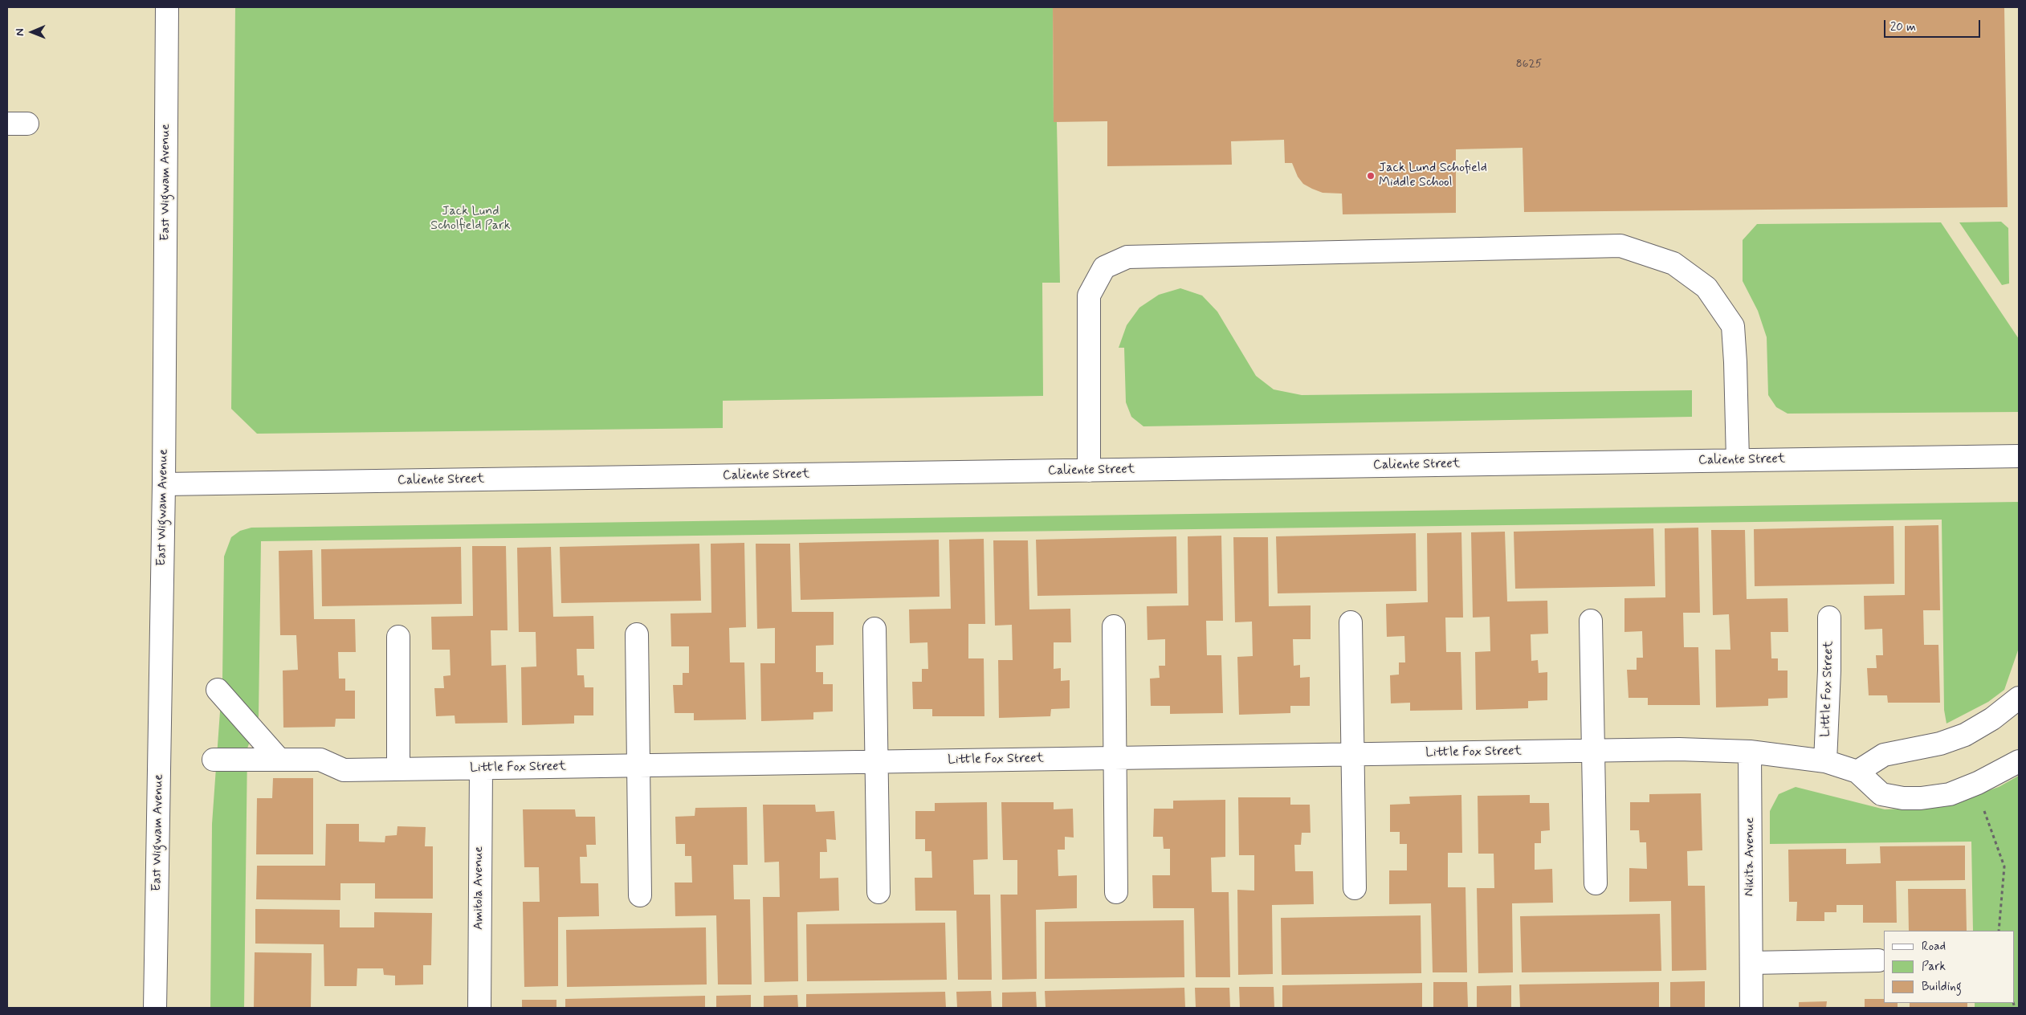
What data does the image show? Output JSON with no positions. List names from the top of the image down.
{
  "streets": {
    "street": [
      "East Wigwam Avenue",
      "Caliente Street",
      "Little Fox Street",
      "Nikita Avenue",
      "Amitola Avenue"
    ]
  },
  "crossings": [
    ["East Wigwam Avenue", "Caliente Street"],
    ["Little Fox Street", "Nikita Avenue"],
    ["Little Fox Street", "Amitola Avenue"]
  ],
  "parks": ["Jack Lund Scholfield Park"],
  "places": ["Jack Lund Schofield Middle School"],
  "house_numbers": ["8625"],
  "legend": ["Road", "Park", "Building"],
  "scale_bar": "20 m",
  "north": "left"
}
